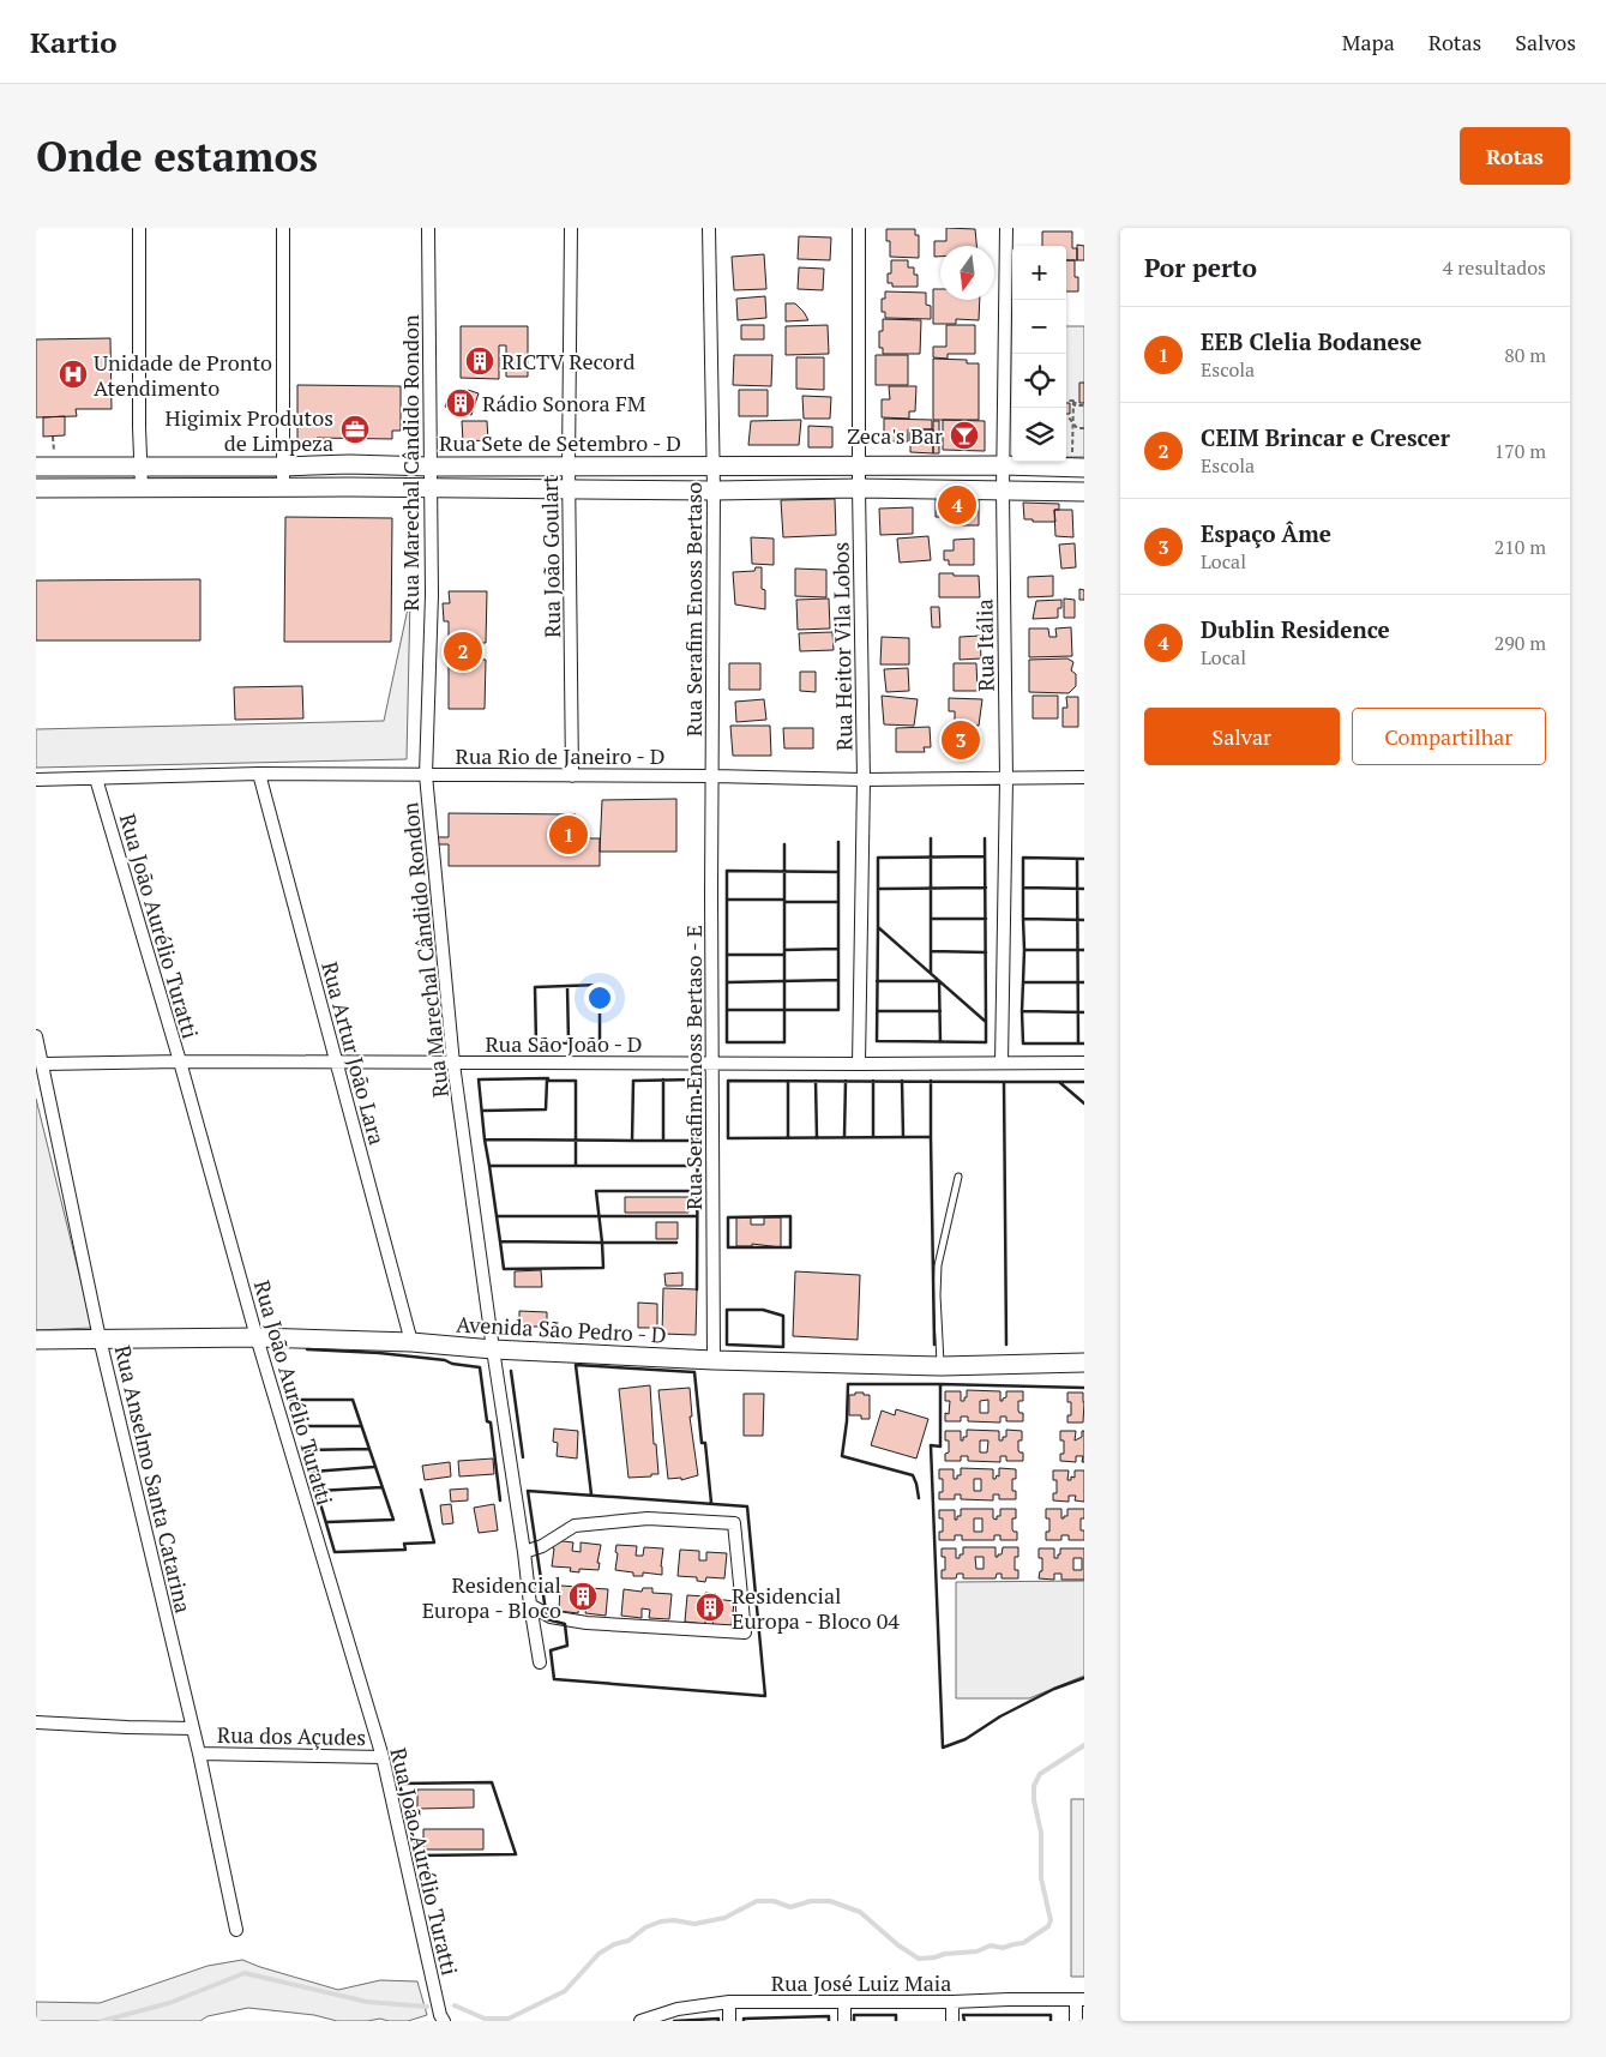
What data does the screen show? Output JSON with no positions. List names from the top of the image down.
{
  "streets": {
    "street": [
      "Rua Sete de Setembro - D",
      "Rua Marechal Cândido Rondon",
      "Rua João Goulart",
      "Rua Serafim Enoss Bertaso",
      "Rua Itália",
      "Rua Heitor Vila Lobos",
      "Rua Rio de Janeiro - D",
      "Rua João Aurélio Turatti",
      "Rua São João - D",
      "Rua Artur João Lara",
      "Rua Serafim Enoss Bertaso - E",
      "Avenida São Pedro - D",
      "Rua Anselmo Santa Catarina",
      "Rua dos Açudes",
      "Rua José Luiz Maia"
    ]
  },
  "crossings": [
    ["Rua Sete de Setembro - D", "Rua Marechal Cândido Rondon"],
    ["Rua Sete de Setembro - D", "Rua João Goulart"],
    ["Rua Sete de Setembro - D", "Rua Serafim Enoss Bertaso"],
    ["Rua Sete de Setembro - D", "Rua Itália"],
    ["Rua Sete de Setembro - D", "Rua Heitor Vila Lobos"],
    ["Rua Marechal Cândido Rondon", "Rua Rio de Janeiro - D"],
    ["Rua Marechal Cândido Rondon", "Rua São João - D"],
    ["Rua Marechal Cândido Rondon", "Avenida São Pedro - D"],
    ["Rua João Goulart", "Rua Rio de Janeiro - D"],
    ["Rua Serafim Enoss Bertaso", "Rua Rio de Janeiro - D"],
    ["Rua Serafim Enoss Bertaso", "Rua Serafim Enoss Bertaso - E"],
    ["Rua Itália", "Rua Rio de Janeiro - D"],
    ["Rua Itália", "Rua São João - D"],
    ["Rua Heitor Vila Lobos", "Rua Rio de Janeiro - D"],
    ["Rua Heitor Vila Lobos", "Rua São João - D"],
    ["Rua Rio de Janeiro - D", "Rua João Aurélio Turatti"],
    ["Rua Rio de Janeiro - D", "Rua Artur João Lara"],
    ["Rua Rio de Janeiro - D", "Rua Serafim Enoss Bertaso - E"],
    ["Rua João Aurélio Turatti", "Rua São João - D"],
    ["Rua João Aurélio Turatti", "Avenida São Pedro - D"],
    ["Rua João Aurélio Turatti", "Rua dos Açudes"],
    ["Rua São João - D", "Rua Artur João Lara"],
    ["Rua São João - D", "Rua Serafim Enoss Bertaso - E"],
    ["Rua São João - D", "Rua Anselmo Santa Catarina"],
    ["Rua Artur João Lara", "Avenida São Pedro - D"],
    ["Rua Serafim Enoss Bertaso - E", "Avenida São Pedro - D"],
    ["Avenida São Pedro - D", "Rua Anselmo Santa Catarina"],
    ["Rua Anselmo Santa Catarina", "Rua dos Açudes"]
  ],
  "places": {
    "building": [
      "RICTV Record",
      "Rádio Sonora FM",
      "Residencial Europa - Bloco",
      "Residencial Europa - Bloco 04"
    ],
    "hospital": ["Unidade de Pronto Atendimento"],
    "office": ["Higimix Produtos de Limpeza"],
    "bar": ["Zeca's Bar"]
  },
  "north": "bottom",
  "page": {
    "header": "Kartio",
    "nav": ["Mapa", "Rotas", "Salvos"],
    "buttons": [
      "Rotas",
      ["Salvar", "Compartilhar"]
    ],
    "title": "Onde estamos",
    "heading": ["Por perto", "4 resultados"],
    "map_buttons": ["+", "−"],
    "list": [
      {
        "mark": "1",
        "name": "EEB Clelia Bodanese",
        "note": "Escola",
        "value": "80 m"
      },
      {
        "mark": "2",
        "name": "CEIM Brincar e Crescer",
        "note": "Escola",
        "value": "170 m"
      },
      {
        "mark": "3",
        "name": "Espaço Âme",
        "note": "Local",
        "value": "210 m"
      },
      {
        "mark": "4",
        "name": "Dublin Residence",
        "note": "Local",
        "value": "290 m"
      }
    ],
    "pins": [
      "4",
      "2",
      "3",
      "1"
    ]
  }
}
